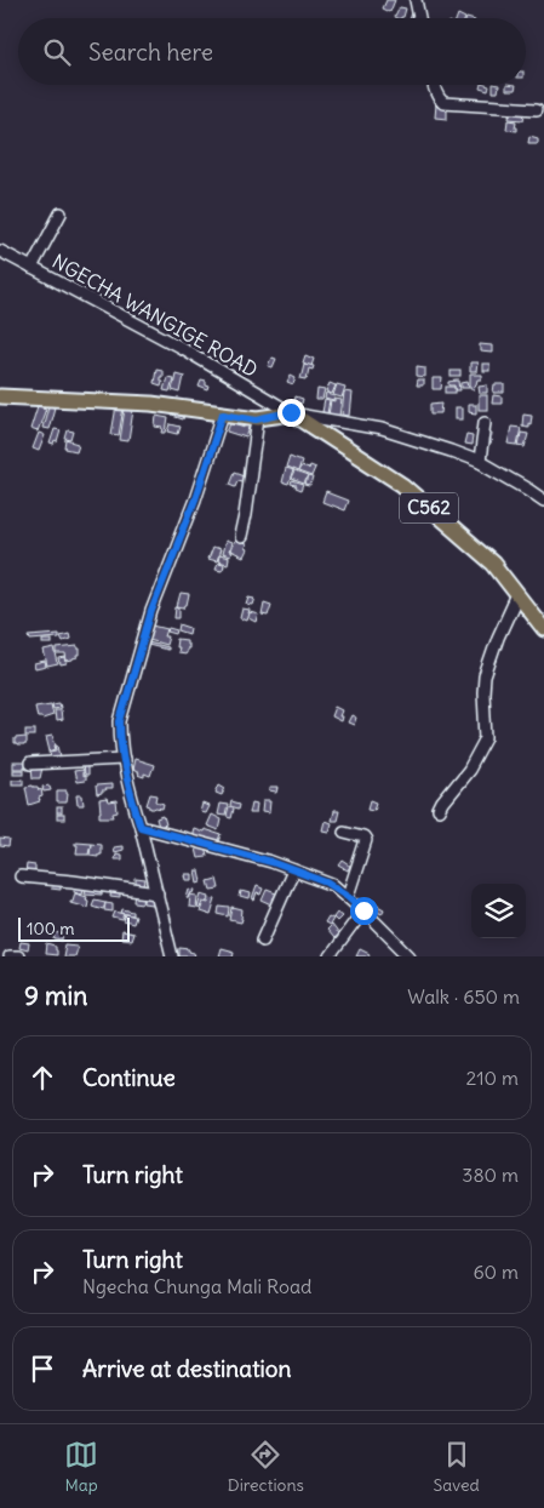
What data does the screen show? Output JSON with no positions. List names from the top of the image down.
{
  "streets": {
    "main road": ["C562"],
    "street": ["NGECHA WANGIGE ROAD"]
  },
  "crossings": [
    ["NGECHA WANGIGE ROAD", "C562"]
  ],
  "scale_bar": "100 m",
  "page": {
    "search": "Search here",
    "scale": "100 m",
    "heading": ["9 min", "Walk · 650 m"],
    "list": [
      ["Continue", "210 m"],
      ["Turn right", "380 m"],
      ["Turn right", "Ngecha Chunga Mali Road", "60 m"],
      "Arrive at destination"
    ],
    "nav": ["Map", "Directions", "Saved"]
  }
}
